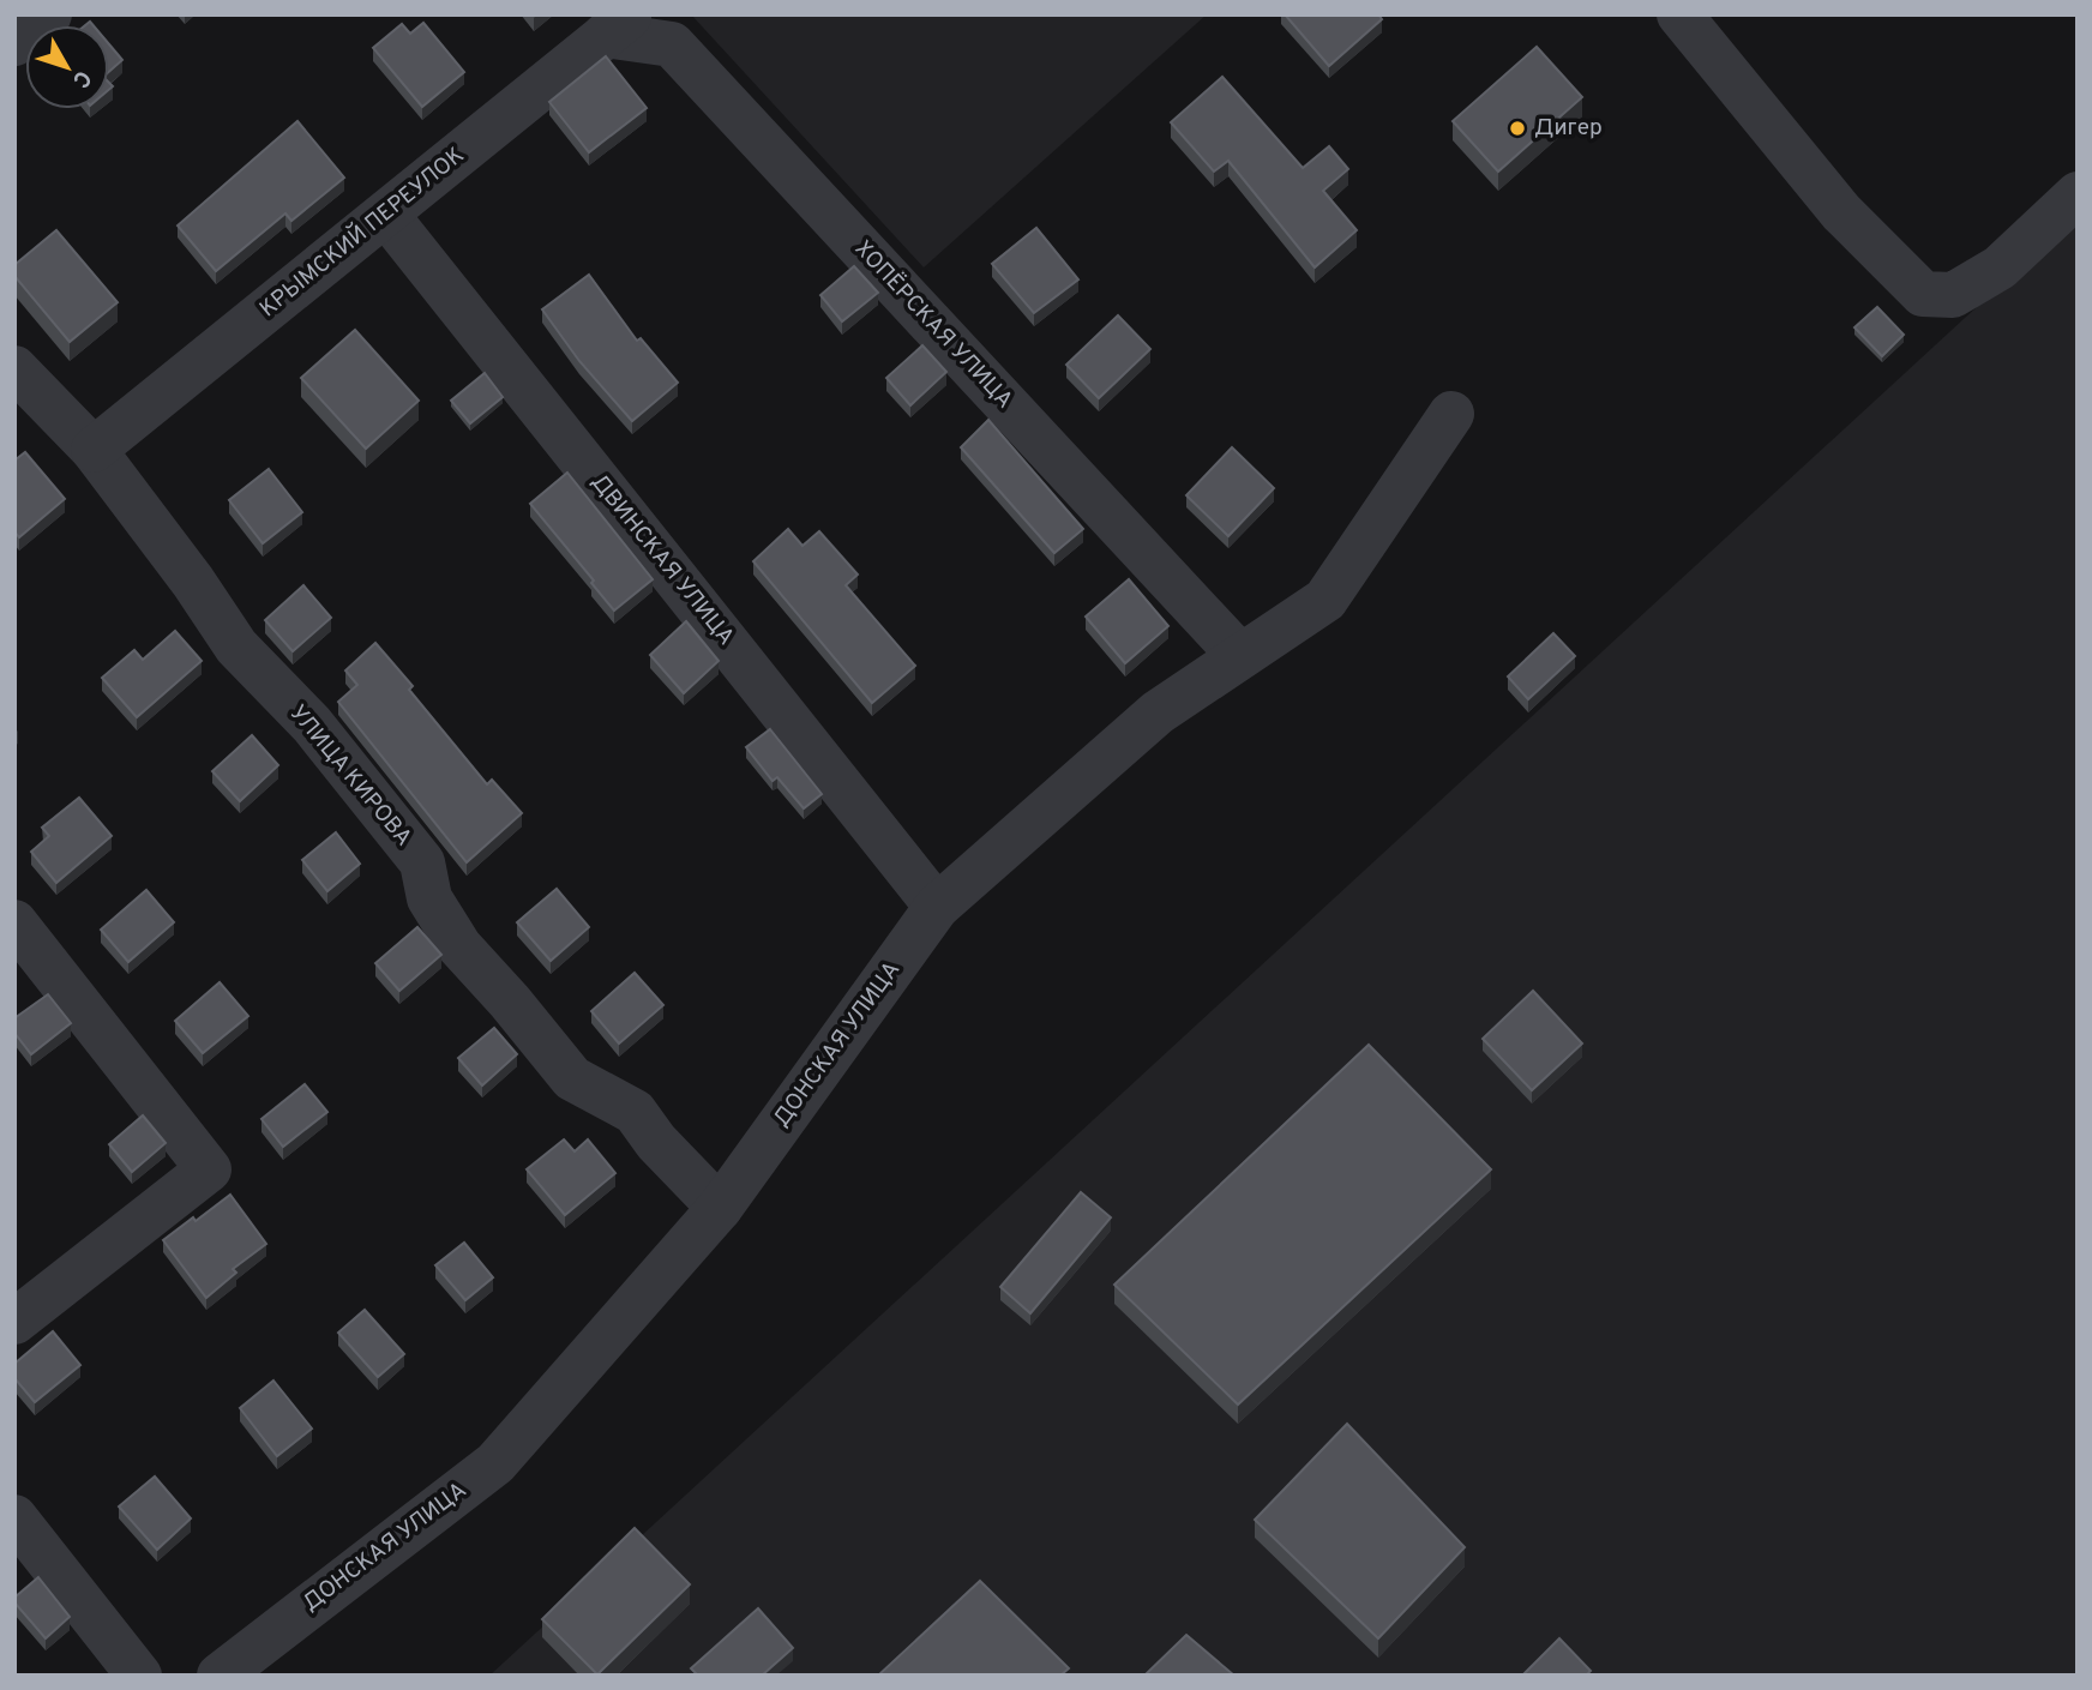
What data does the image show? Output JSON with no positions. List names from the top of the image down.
{
  "streets": {
    "street": [
      "КРЫМСКИЙ ПЕРЕУЛОК",
      "ХОПЁРСКАЯ УЛИЦА",
      "ДВИНСКАЯ УЛИЦА",
      "УЛИЦА КИРОВА",
      "ДОНСКАЯ УЛИЦА"
    ]
  },
  "crossings": [
    ["КРЫМСКИЙ ПЕРЕУЛОК", "ХОПЁРСКАЯ УЛИЦА"],
    ["КРЫМСКИЙ ПЕРЕУЛОК", "ДВИНСКАЯ УЛИЦА"],
    ["КРЫМСКИЙ ПЕРЕУЛОК", "УЛИЦА КИРОВА"],
    ["ХОПЁРСКАЯ УЛИЦА", "ДОНСКАЯ УЛИЦА"],
    ["ДВИНСКАЯ УЛИЦА", "ДОНСКАЯ УЛИЦА"],
    ["УЛИЦА КИРОВА", "ДОНСКАЯ УЛИЦА"]
  ],
  "places": ["Дигер"],
  "north": "bottom right"
}
